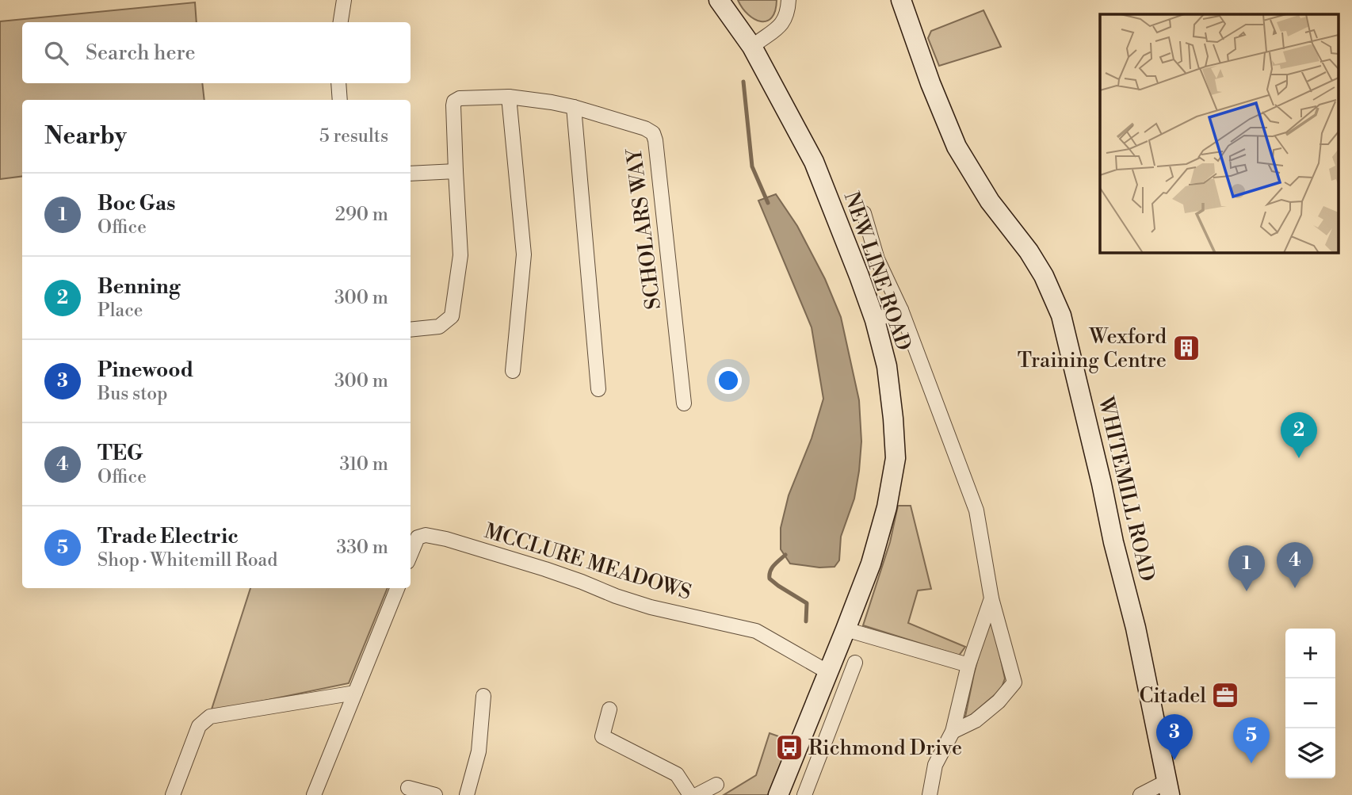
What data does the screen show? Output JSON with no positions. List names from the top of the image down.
{
  "streets": {
    "main road": ["NEW LINE ROAD", "WHITEMILL ROAD"],
    "street": ["SCHOLARS WAY", "MCCLURE MEADOWS"]
  },
  "crossings": [
    ["NEW LINE ROAD", "MCCLURE MEADOWS"]
  ],
  "places": {
    "building": ["Wexford Training Centre"],
    "office": ["Citadel"],
    "bus stop": ["Richmond Drive"]
  },
  "page": {
    "search": "Search here",
    "heading": ["Nearby", "5 results"],
    "list": [
      {
        "mark": "1",
        "name": "Boc Gas",
        "note": "Office",
        "value": "290 m"
      },
      {
        "mark": "2",
        "name": "Benning",
        "note": "Place",
        "value": "300 m"
      },
      {
        "mark": "3",
        "name": "Pinewood",
        "note": "Bus stop",
        "value": "300 m"
      },
      {
        "mark": "4",
        "name": "TEG",
        "note": "Office",
        "value": "310 m"
      },
      {
        "mark": "5",
        "name": "Trade Electric",
        "note": "Shop · Whitemill Road",
        "value": "330 m"
      }
    ],
    "pins": [
      "2",
      "4",
      "1",
      "3",
      "5"
    ],
    "map_buttons": ["+", "−"]
  }
}
